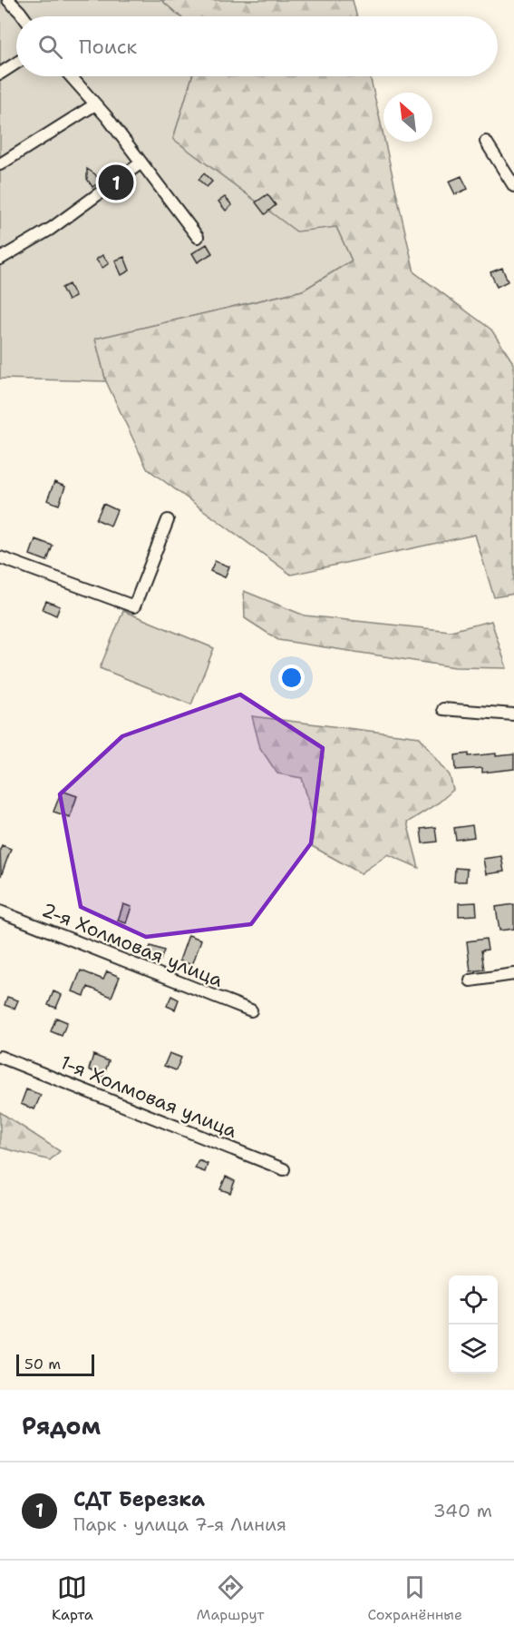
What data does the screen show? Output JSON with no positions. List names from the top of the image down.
{
  "streets": {
    "street": ["2-я Холмовая улица", "1-я Холмовая улица"]
  },
  "scale_bar": "50 m",
  "north": "top left",
  "page": {
    "search": "Поиск",
    "pins": "1",
    "scale": "50 m",
    "heading": "Рядом",
    "list": [
      {
        "mark": "1",
        "name": "СДТ Березка",
        "note": "Парк · улица 7-я Линия",
        "value": "340 m"
      }
    ],
    "nav": ["Карта", "Маршрут", "Сохранённые"]
  }
}
